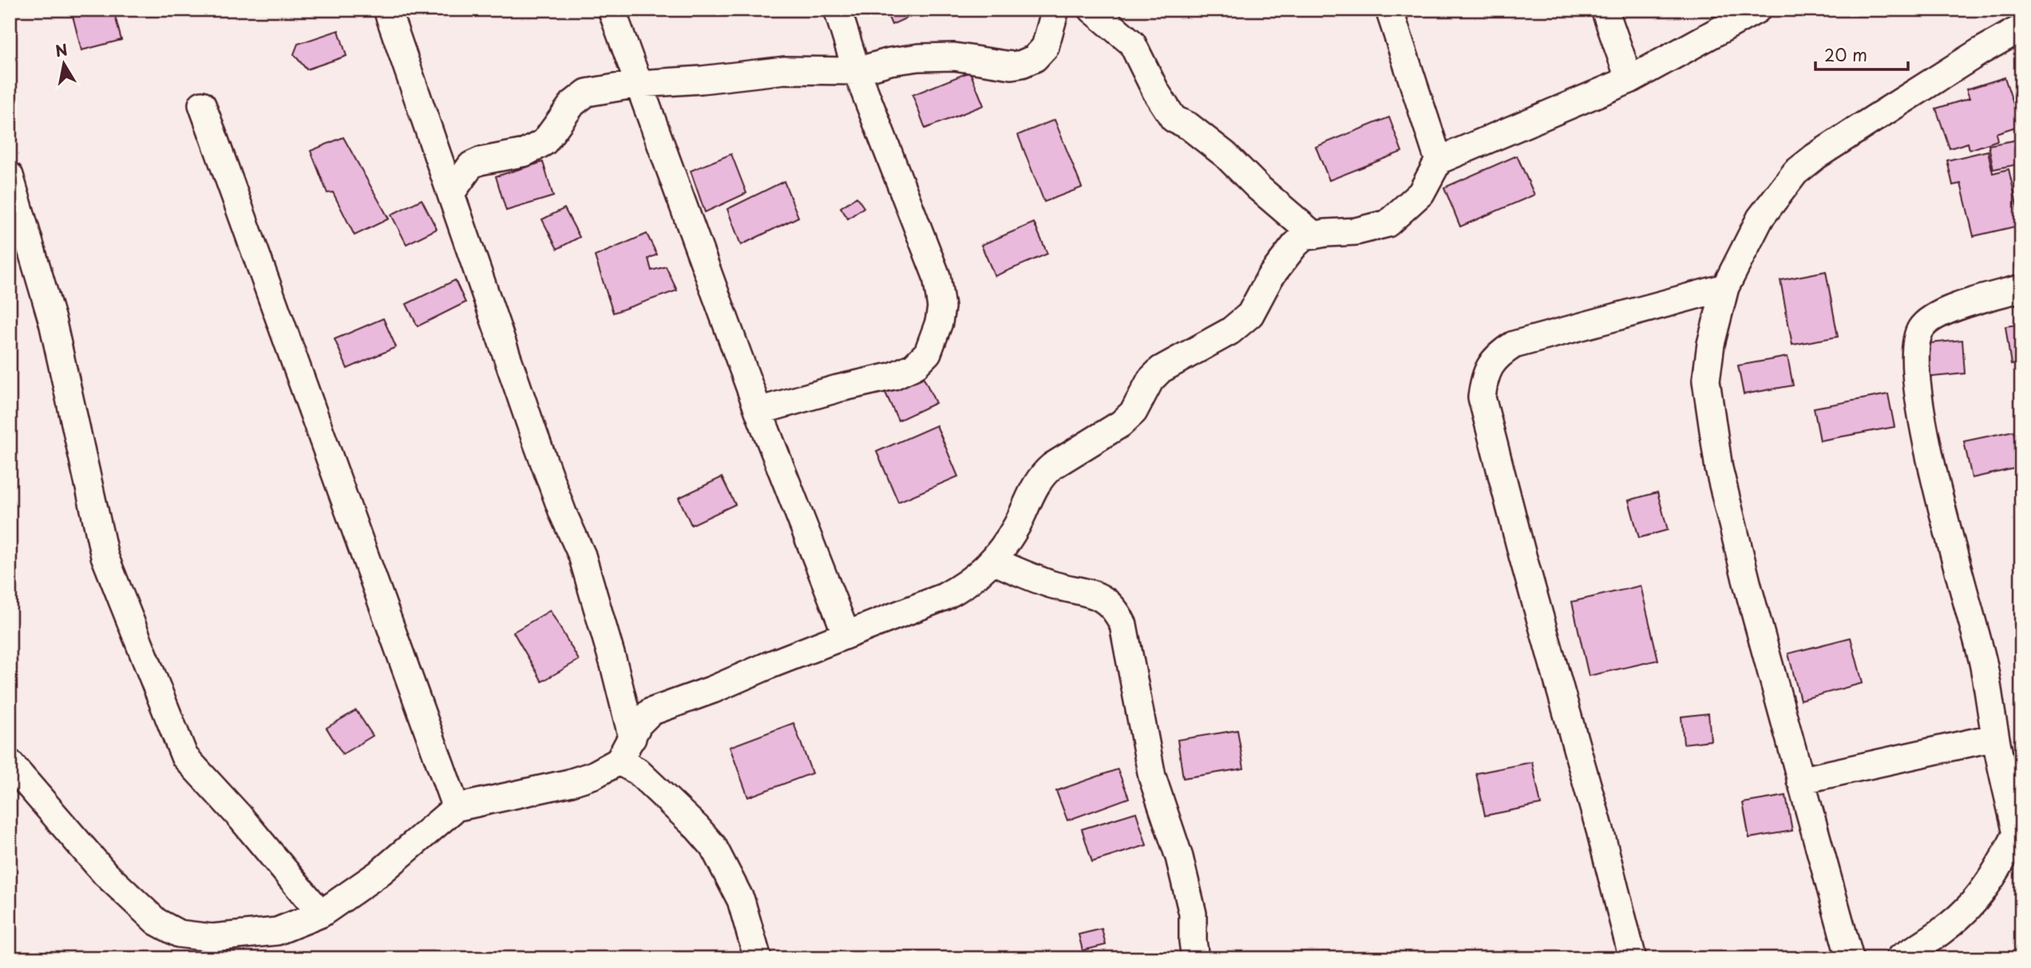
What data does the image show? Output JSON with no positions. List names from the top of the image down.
{
  "scale_bar": "20 m",
  "north": "top"
}
